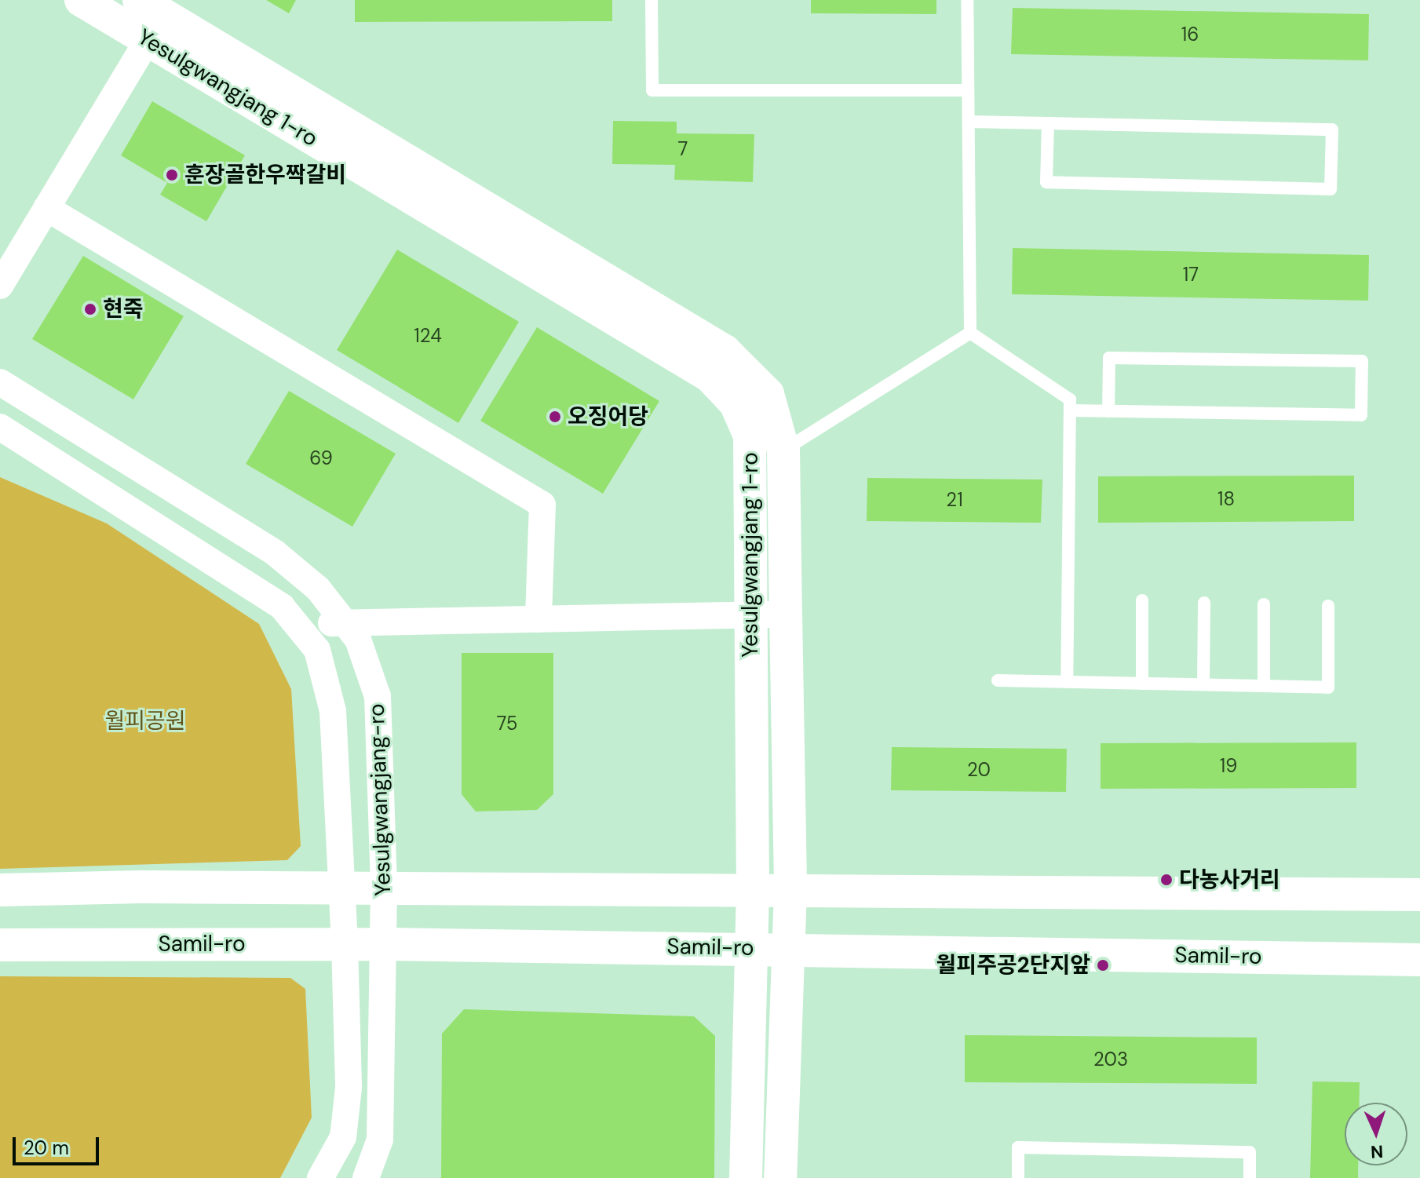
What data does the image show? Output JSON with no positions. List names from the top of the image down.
{
  "streets": {
    "street": ["Yesulgwangjang 1-ro", "Yesulgwangjang-ro", "Samil-ro"]
  },
  "crossings": [
    ["Yesulgwangjang 1-ro", "Samil-ro"],
    ["Yesulgwangjang-ro", "Samil-ro"]
  ],
  "parks": ["월피공원"],
  "places": [
    "훈장골한우짝갈비",
    "현죽",
    "오징어당",
    "다농사거리",
    "월피주공2단지앞"
  ],
  "house_numbers": [
    "16",
    "7",
    "17",
    "124",
    "69",
    "18",
    "21",
    "75",
    "19",
    "20",
    "203"
  ],
  "scale_bar": "20 m",
  "north": "bottom"
}
